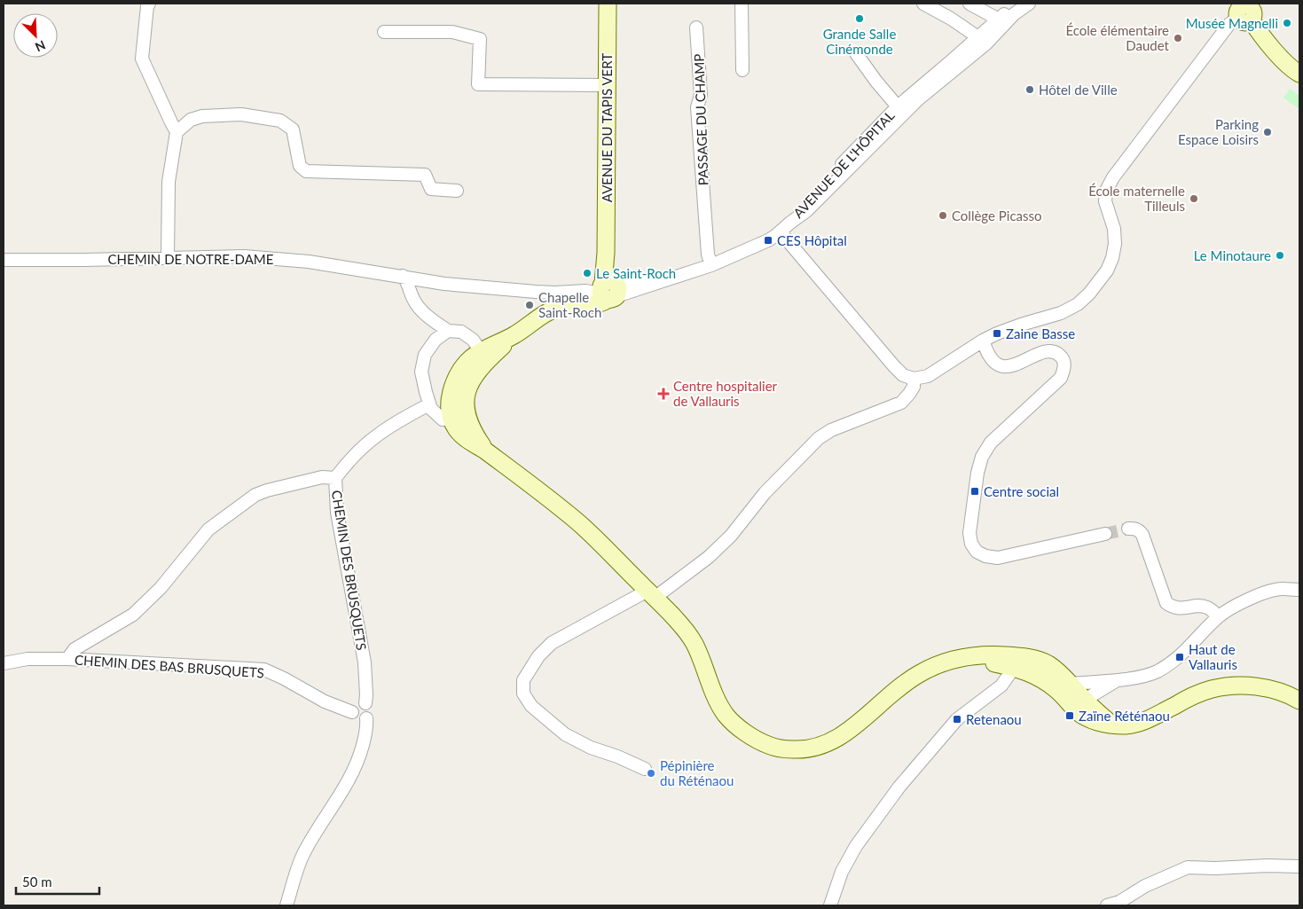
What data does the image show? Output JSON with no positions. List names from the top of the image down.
{
  "streets": {
    "main road": ["AVENUE DU TAPIS VERT"],
    "street": [
      "PASSAGE DU CHAMP",
      "AVENUE DE L'HÔPITAL",
      "CHEMIN DE NOTRE-DAME",
      "CHEMIN DES BRUSQUETS",
      "CHEMIN DES BAS BRUSQUETS"
    ]
  },
  "crossings": [
    ["PASSAGE DU CHAMP", "AVENUE DE L'HÔPITAL"],
    ["AVENUE DU TAPIS VERT", "AVENUE DE L'HÔPITAL"],
    ["AVENUE DU TAPIS VERT", "CHEMIN DE NOTRE-DAME"],
    ["AVENUE DE L'HÔPITAL", "CHEMIN DE NOTRE-DAME"],
    ["CHEMIN DES BRUSQUETS", "CHEMIN DES BAS BRUSQUETS"]
  ],
  "places": {
    "other": [
      "Grande Salle Cinémonde",
      "Musée Magnelli",
      "École élémentaire Daudet",
      "Hôtel de Ville",
      "Parking Espace Loisirs",
      "École maternelle Tilleuls",
      "Collège Picasso",
      "Le Minotaure",
      "Le Saint-Roch",
      "Chapelle Saint-Roch",
      "Pépinière du Réténaou"
    ],
    "transit": [
      "CES Hôpital",
      "Zaine Basse",
      "Centre social",
      "Haut de Vallauris",
      "Zaïne Réténaou",
      "Retenaou"
    ],
    "health": ["Centre hospitalier de Vallauris"]
  },
  "scale_bar": "50 m",
  "north": "bottom right"
}
